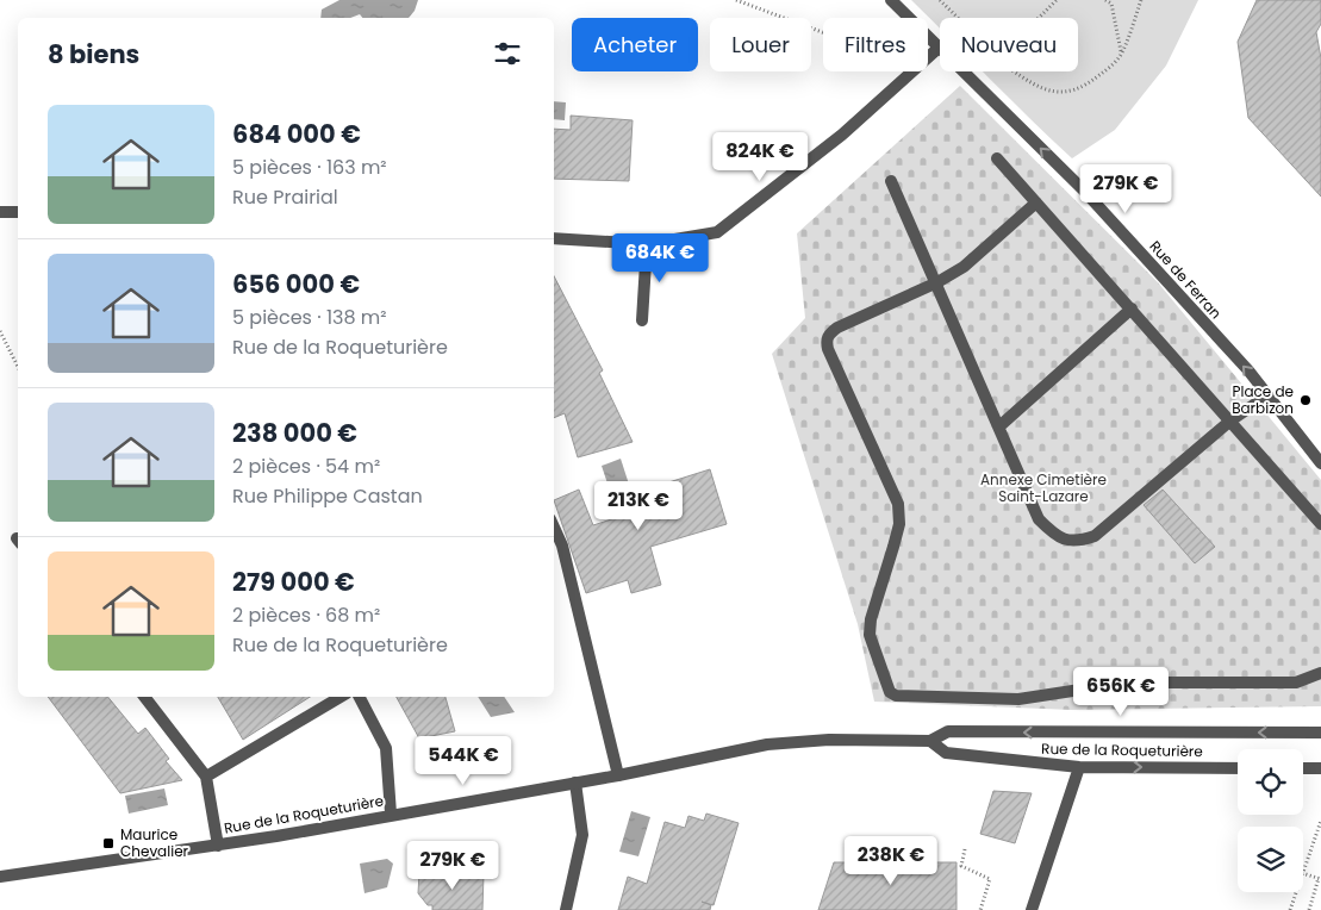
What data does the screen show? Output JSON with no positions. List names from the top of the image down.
{
  "streets": {
    "street": ["Rue de Ferran", "Rue de la Roqueturière"]
  },
  "parks": ["Annexe Cimetière Saint-Lazare"],
  "places": {
    "other": ["Place de Barbizon"],
    "transit": ["Maurice Chevalier"]
  },
  "page": {
    "chip": [
      "Acheter",
      "Louer",
      "Filtres",
      "Nouveau"
    ],
    "heading": "8 biens",
    "list": [
      {
        "name": "684 000 €",
        "note": "5 pièces · 163 m² · Rue Prairial"
      },
      {
        "name": "656 000 €",
        "note": "5 pièces · 138 m² · Rue de la Roqueturière"
      },
      {
        "name": "238 000 €",
        "note": "2 pièces · 54 m² · Rue Philippe Castan"
      },
      {
        "name": "279 000 €",
        "note": "2 pièces · 68 m² · Rue de la Roqueturière"
      }
    ],
    "price": [
      "824K €",
      "279K €",
      "684K €",
      "213K €",
      "656K €",
      "544K €",
      "238K €",
      "279K €"
    ]
  }
}
